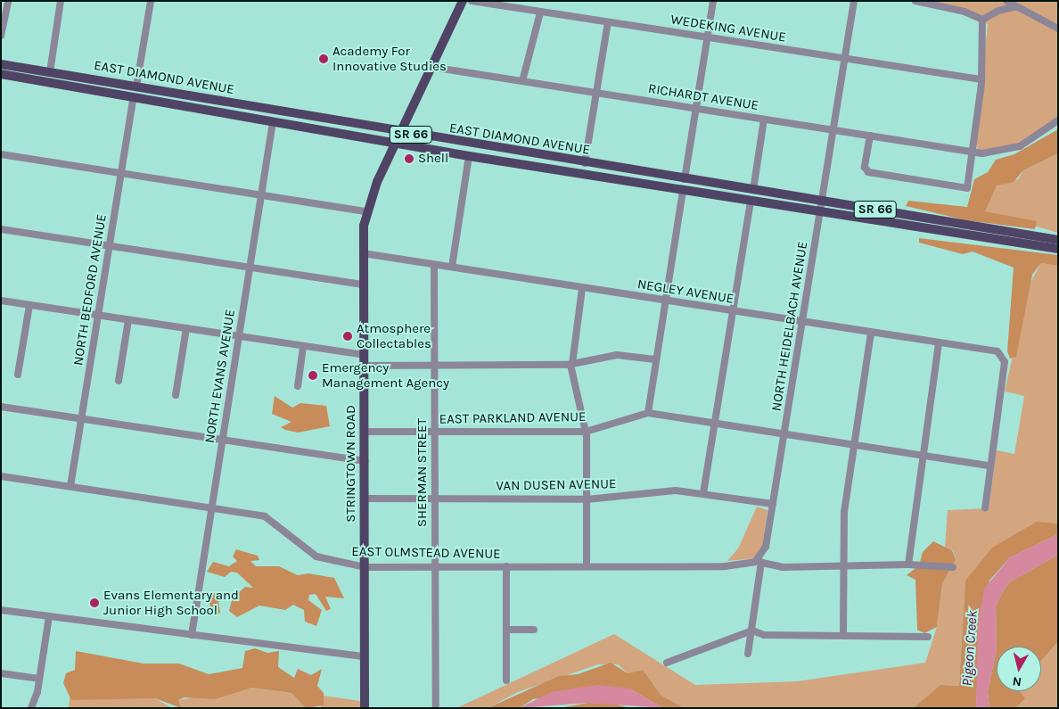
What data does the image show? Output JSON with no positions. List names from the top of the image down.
{
  "streets": {
    "main road": ["EAST DIAMOND AVENUE", "SR 66", "STRINGTOWN ROAD"],
    "street": [
      "WEDEKING AVENUE",
      "RICHARDT AVENUE",
      "NORTH BEDFORD AVENUE",
      "NEGLEY AVENUE",
      "NORTH HEIDELBACH AVENUE",
      "NORTH EVANS AVENUE",
      "EAST PARKLAND AVENUE",
      "SHERMAN STREET",
      "VAN DUSEN AVENUE",
      "EAST OLMSTEAD AVENUE"
    ]
  },
  "crossings": [
    ["WEDEKING AVENUE", "NORTH HEIDELBACH AVENUE"],
    ["WEDEKING AVENUE", "STRINGTOWN ROAD"],
    ["EAST DIAMOND AVENUE", "SR 66"],
    ["EAST DIAMOND AVENUE", "NORTH BEDFORD AVENUE"],
    ["EAST DIAMOND AVENUE", "NORTH HEIDELBACH AVENUE"],
    ["EAST DIAMOND AVENUE", "NORTH EVANS AVENUE"],
    ["EAST DIAMOND AVENUE", "STRINGTOWN ROAD"],
    ["RICHARDT AVENUE", "NORTH HEIDELBACH AVENUE"],
    ["RICHARDT AVENUE", "STRINGTOWN ROAD"],
    ["NORTH BEDFORD AVENUE", "EAST OLMSTEAD AVENUE"],
    ["NEGLEY AVENUE", "NORTH HEIDELBACH AVENUE"],
    ["NEGLEY AVENUE", "EAST PARKLAND AVENUE"],
    ["NEGLEY AVENUE", "STRINGTOWN ROAD"],
    ["NEGLEY AVENUE", "SHERMAN STREET"],
    ["NORTH HEIDELBACH AVENUE", "EAST PARKLAND AVENUE"],
    ["NORTH HEIDELBACH AVENUE", "VAN DUSEN AVENUE"],
    ["NORTH HEIDELBACH AVENUE", "EAST OLMSTEAD AVENUE"],
    ["NORTH EVANS AVENUE", "EAST OLMSTEAD AVENUE"],
    ["EAST PARKLAND AVENUE", "STRINGTOWN ROAD"],
    ["EAST PARKLAND AVENUE", "SHERMAN STREET"],
    ["STRINGTOWN ROAD", "VAN DUSEN AVENUE"],
    ["STRINGTOWN ROAD", "EAST OLMSTEAD AVENUE"],
    ["SHERMAN STREET", "VAN DUSEN AVENUE"],
    ["SHERMAN STREET", "EAST OLMSTEAD AVENUE"]
  ],
  "water": ["Pigeon Creek"],
  "places": [
    "Academy For Innovative Studies",
    "Shell",
    "Atmosphere Collectables",
    "Emergency Management Agency",
    "Evans Elementary and Junior High School"
  ],
  "north": "bottom"
}
